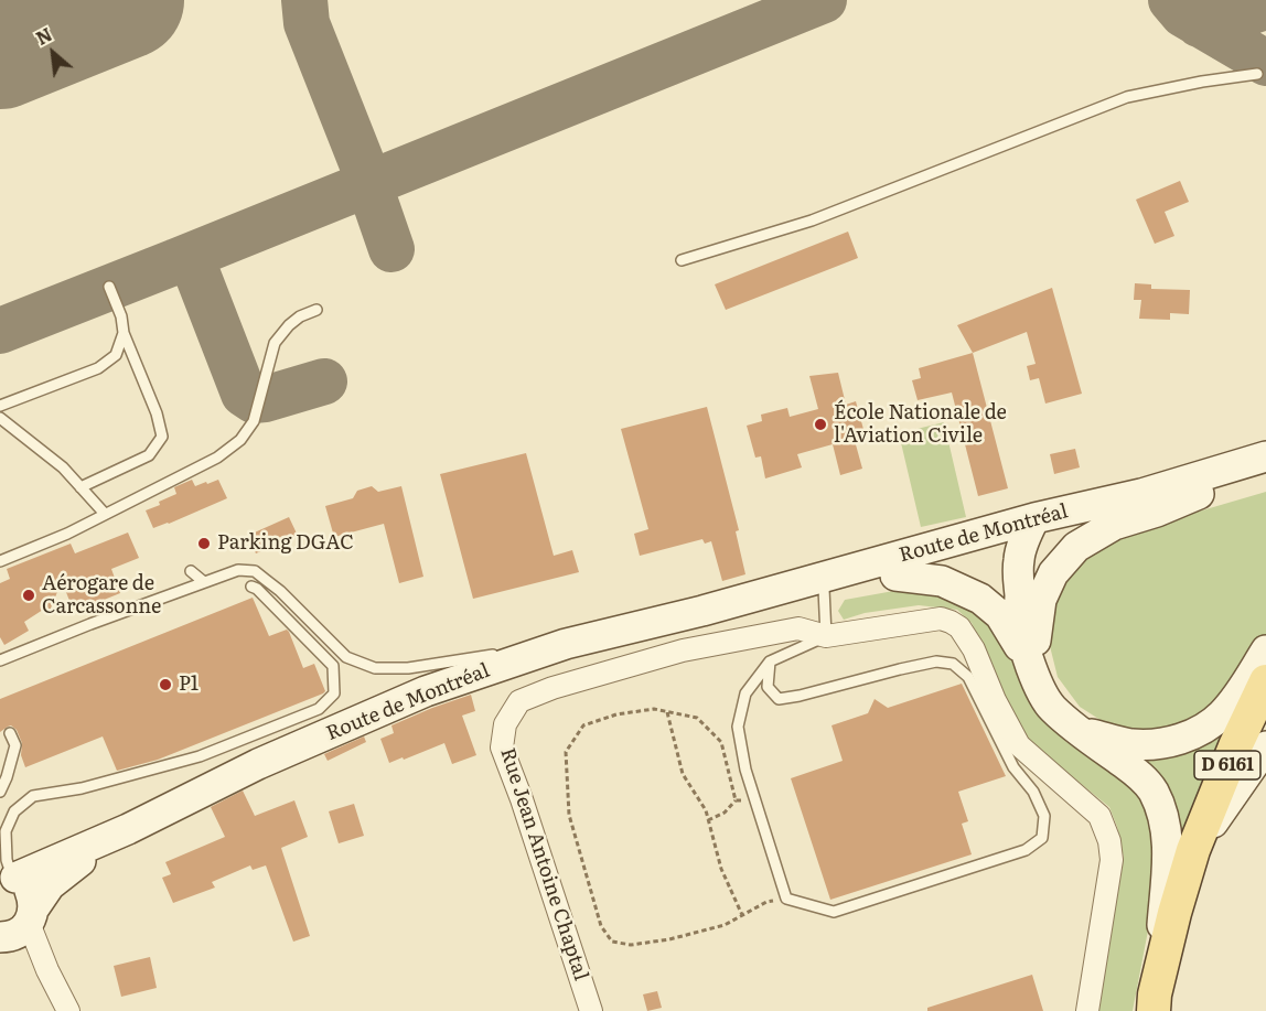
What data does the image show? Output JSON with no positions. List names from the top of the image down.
{
  "streets": {
    "main road": ["Route de Montréal", "D 6161"],
    "street": ["Rue Jean Antoine Chaptal"]
  },
  "places": [
    "École Nationale de l'Aviation Civile",
    "Parking DGAC",
    "Aérogare de Carcassonne",
    "P1"
  ],
  "north": "top left"
}
